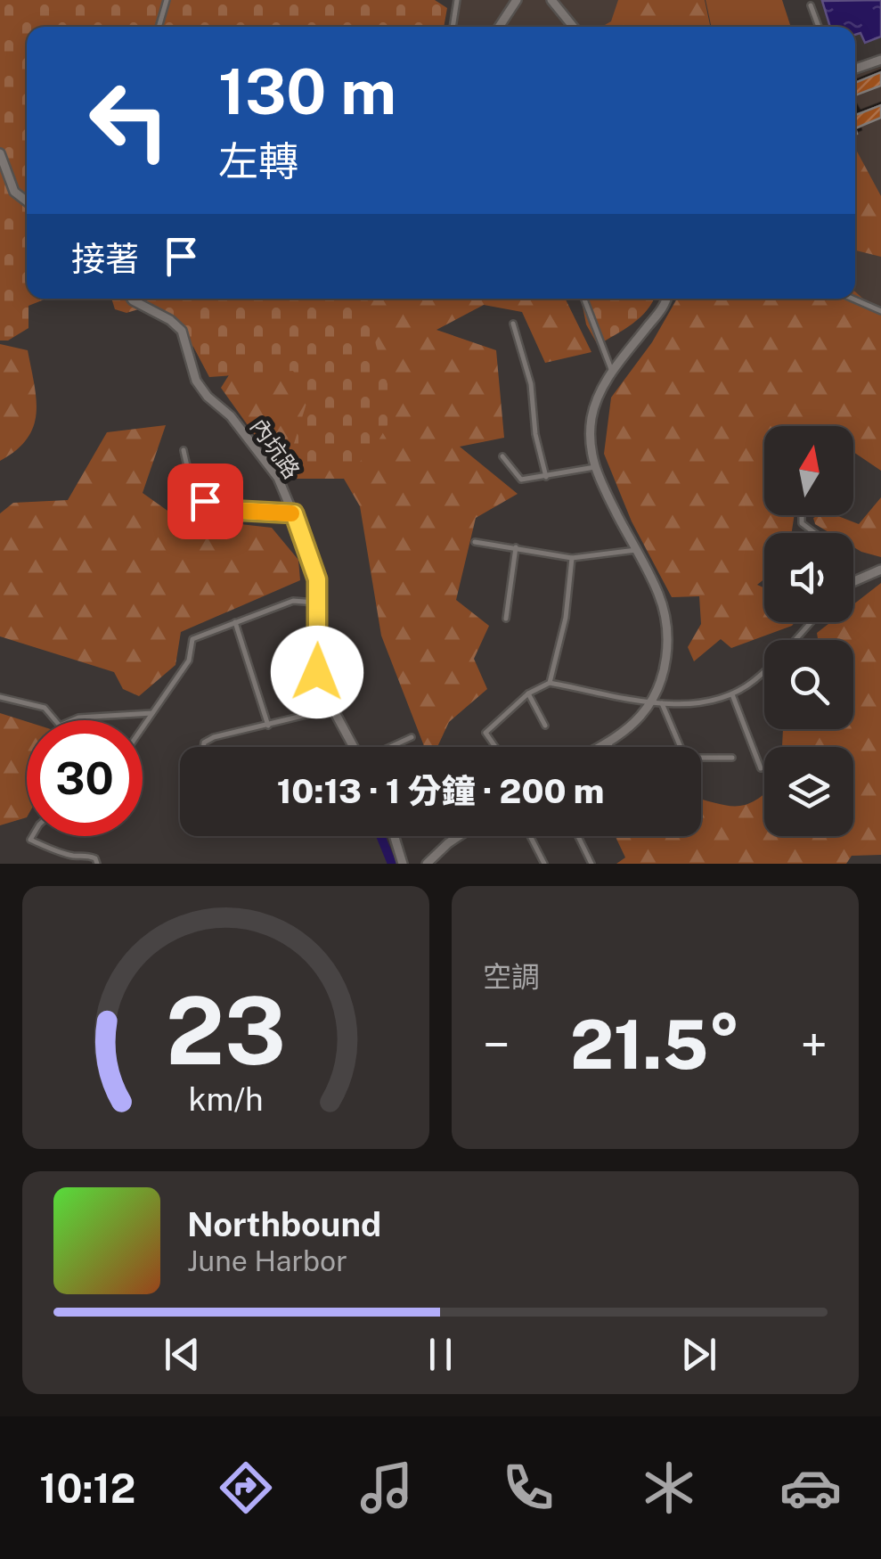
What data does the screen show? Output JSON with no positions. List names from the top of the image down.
{
  "streets": {
    "street": ["內坑路"]
  },
  "north": "top",
  "page": {
    "turn": ["130 m", "左轉"],
    "then": "接著",
    "limit": "30",
    "trip": "10:13 · 1 分鐘 · 200 m",
    "tile": "空調",
    "heat": ["−", "21.5°", "+"],
    "song": ["Northbound", "June Harbor"],
    "tabs": "10:12",
    "gauge": ["23", "km/h"]
  }
}
